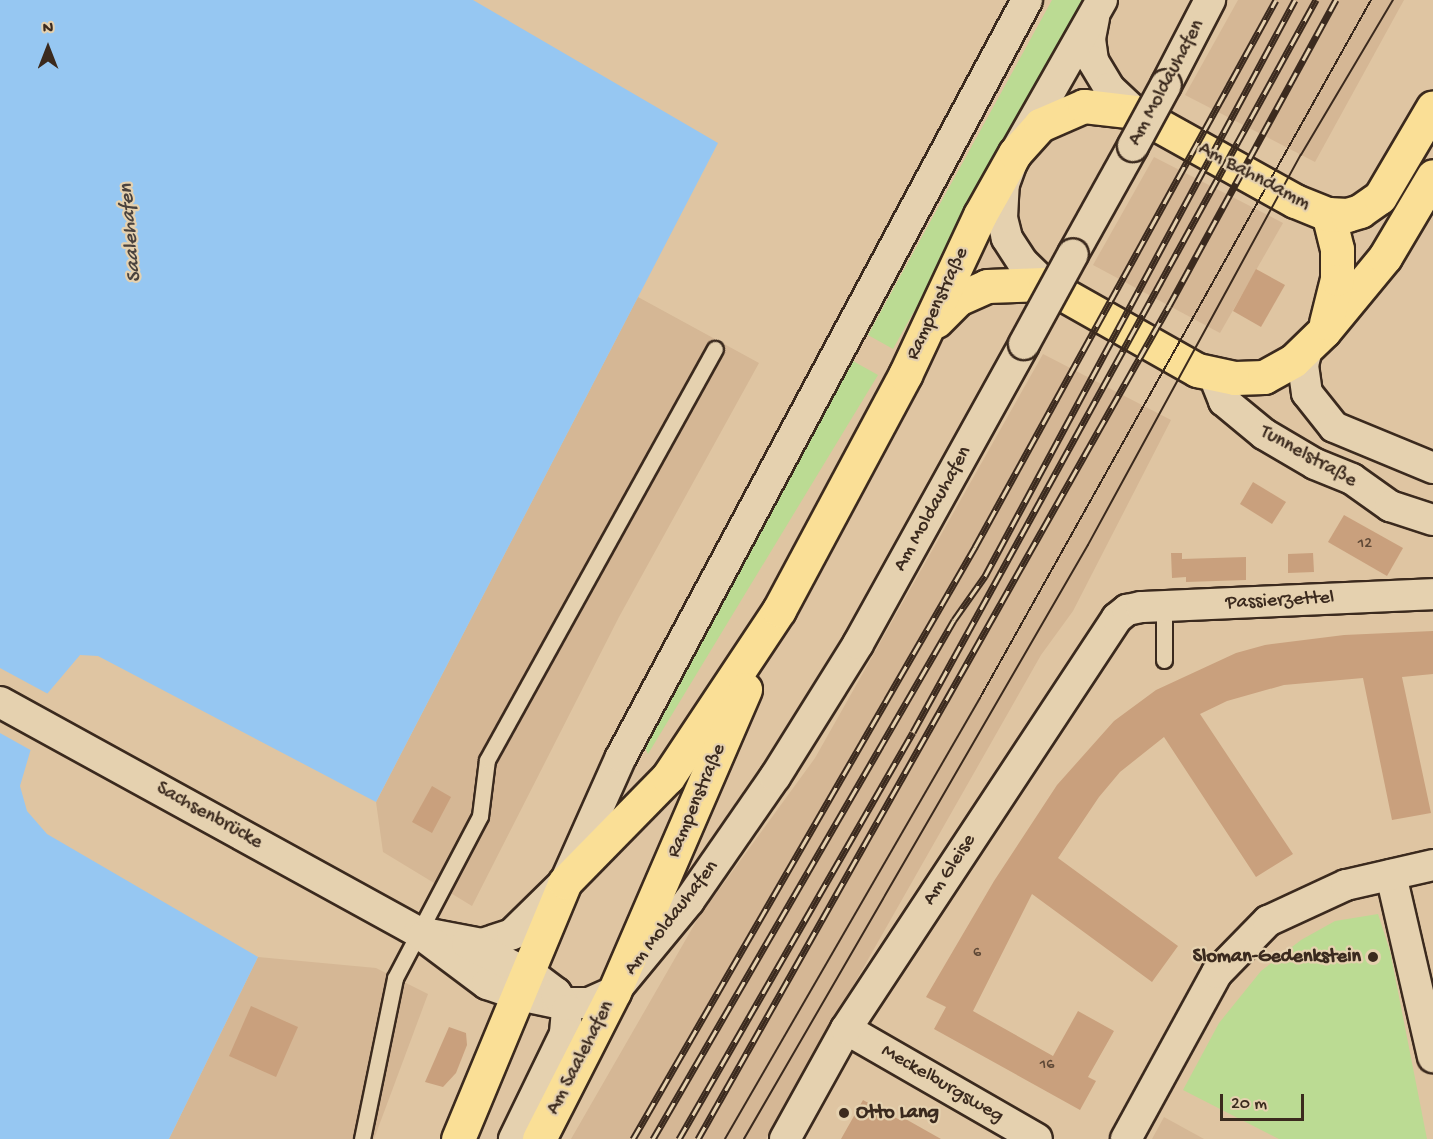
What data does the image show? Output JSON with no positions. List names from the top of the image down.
{
  "streets": {
    "main road": ["Am Bahndamm", "Rampenstraße", "Am Saalehafen"],
    "street": [
      "Am Moldauhafen",
      "Tunnelstraße",
      "Passierzettel",
      "Sachsenbrücke",
      "Am Gleise",
      "Meckelburgsweg"
    ]
  },
  "crossings": [
    ["Am Moldauhafen", "Rampenstraße"],
    ["Am Moldauhafen", "Am Saalehafen"],
    ["Am Bahndamm", "Rampenstraße"],
    ["Rampenstraße", "Sachsenbrücke"],
    ["Rampenstraße", "Am Saalehafen"],
    ["Passierzettel", "Am Gleise"],
    ["Sachsenbrücke", "Am Saalehafen"],
    ["Am Gleise", "Meckelburgsweg"]
  ],
  "water": ["Saalehafen"],
  "places": ["Sloman-Gedenkstein", "Otto Lang"],
  "house_numbers": ["12", "6", "16"],
  "scale_bar": "20 m",
  "north": "top"
}
